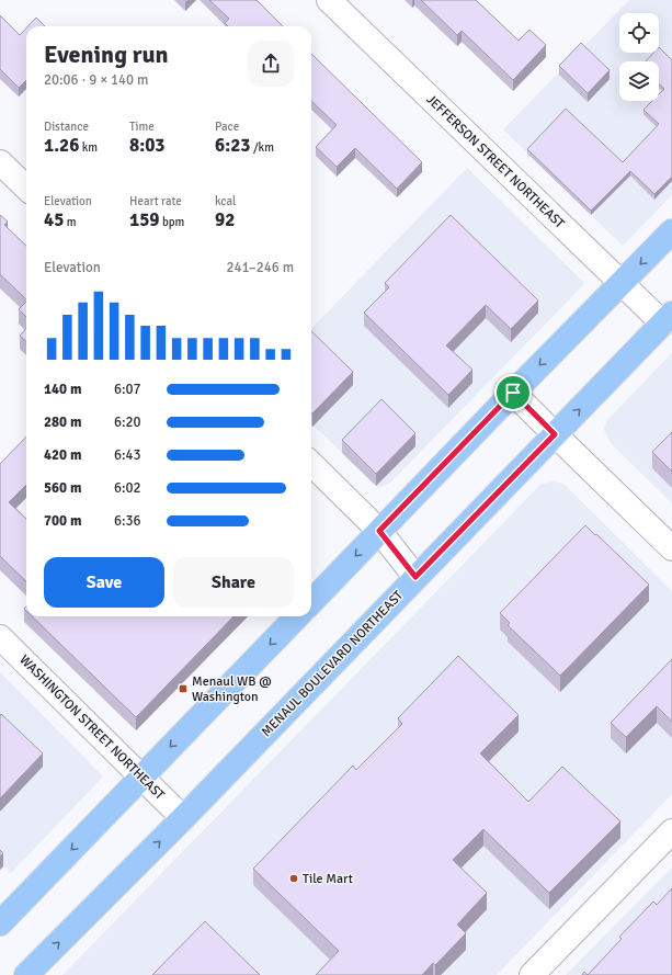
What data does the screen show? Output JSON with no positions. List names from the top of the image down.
{
  "streets": {
    "main road": ["MENAUL BOULEVARD NORTHEAST"],
    "street": ["JEFFERSON STREET NORTHEAST", "WASHINGTON STREET NORTHEAST"]
  },
  "crossings": [
    ["JEFFERSON STREET NORTHEAST", "MENAUL BOULEVARD NORTHEAST"],
    ["MENAUL BOULEVARD NORTHEAST", "WASHINGTON STREET NORTHEAST"]
  ],
  "places": {
    "transit": ["Menaul WB @ Washington"],
    "other": ["Tile Mart"]
  },
  "page": {
    "heading": ["Evening run", "20:06 · 9 × 140 m"],
    "stats": [
      ["Distance", "1.26 km"],
      ["Time", "8:03"],
      ["Pace", "6:23 /km"],
      ["Elevation", "45 m"],
      ["Heart rate", "159 bpm"],
      ["kcal", "92"]
    ],
    "chart": ["Elevation", "241–246 m"],
    "list": [
      {
        "name": "140 m",
        "note": "6:07"
      },
      {
        "name": "280 m",
        "note": "6:20"
      },
      {
        "name": "420 m",
        "note": "6:43"
      },
      {
        "name": "560 m",
        "note": "6:02"
      },
      {
        "name": "700 m",
        "note": "6:36"
      }
    ],
    "buttons": ["Save", "Share"]
  }
}
